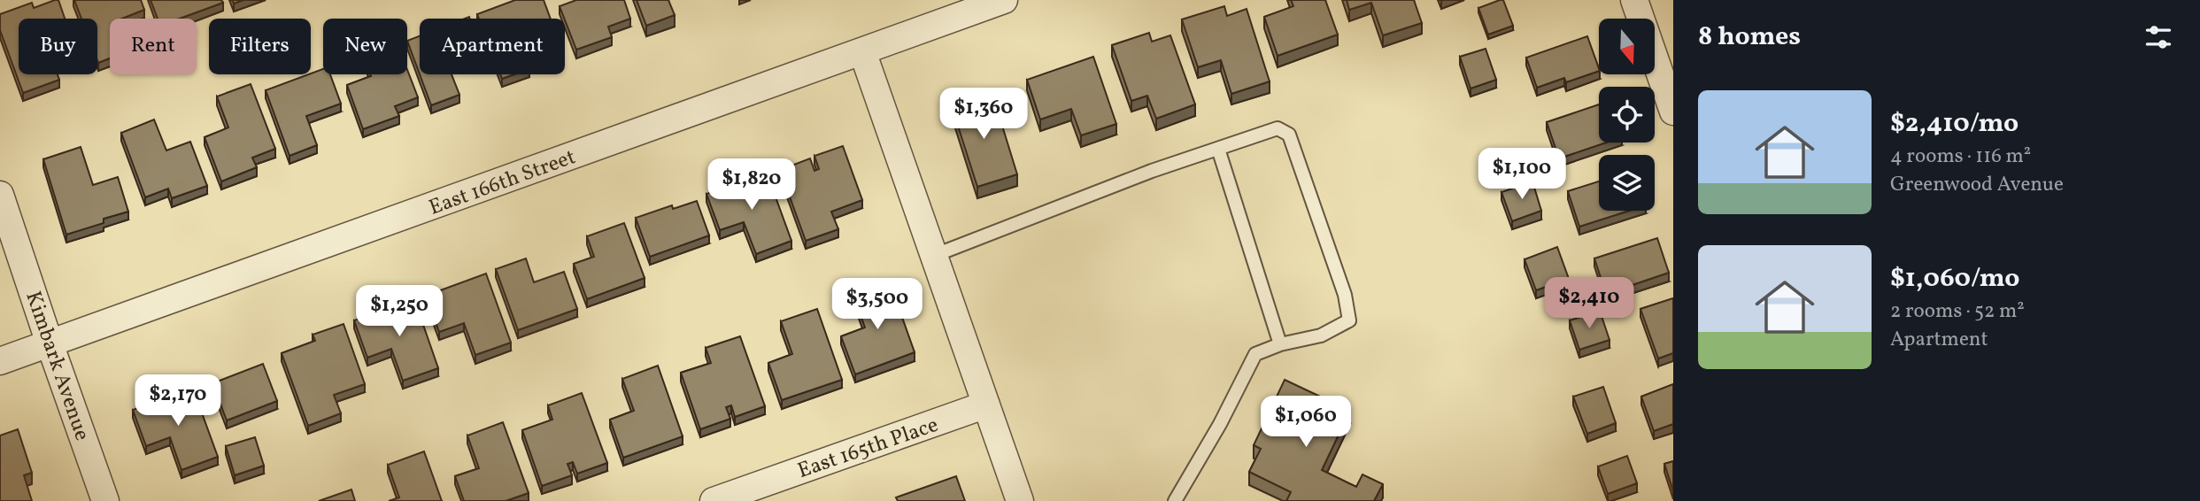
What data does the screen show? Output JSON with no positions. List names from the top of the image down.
{
  "streets": {
    "street": ["East 166th Street", "Kimbark Avenue", "East 165th Place"]
  },
  "crossings": [
    ["East 166th Street", "Kimbark Avenue"]
  ],
  "north": "bottom",
  "page": {
    "heading": "8 homes",
    "chip": [
      "Buy",
      "Rent",
      "Filters",
      "New",
      "Apartment"
    ],
    "list": [
      {
        "name": "$2,410/mo",
        "note": "4 rooms · 116 m² · Greenwood Avenue"
      },
      {
        "name": "$1,060/mo",
        "note": "2 rooms · 52 m² · Apartment"
      }
    ],
    "price": [
      "$1,360",
      "$1,100",
      "$1,820",
      "$2,410",
      "$3,500",
      "$1,250",
      "$2,170",
      "$1,060"
    ]
  }
}
